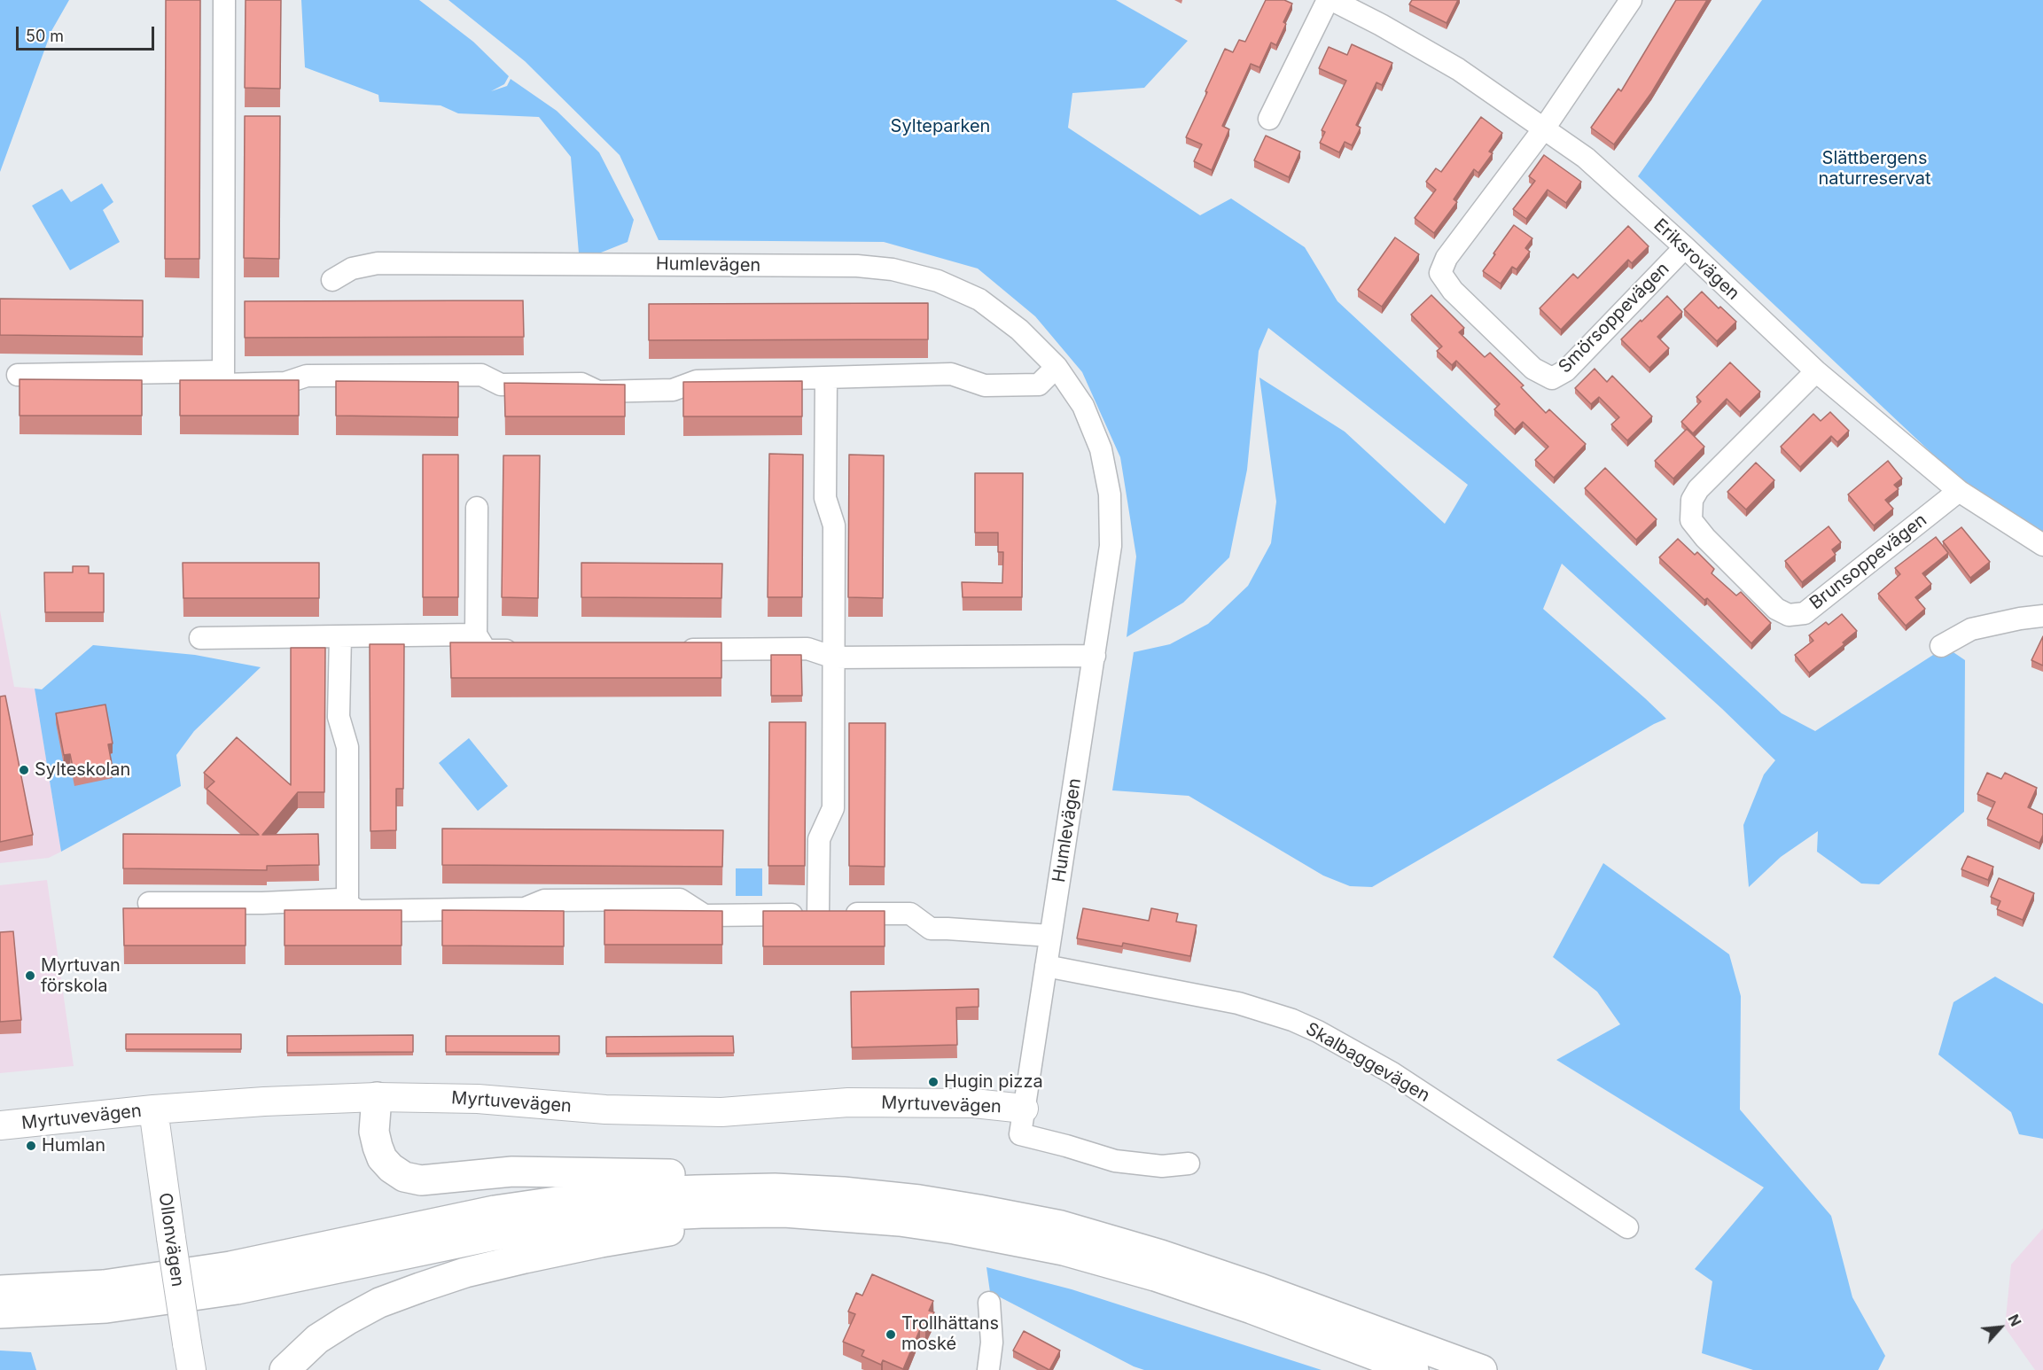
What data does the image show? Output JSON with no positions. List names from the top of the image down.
{
  "streets": {
    "street": [
      "Eriksrovägen",
      "Humlevägen",
      "Smörsoppevägen",
      "Brunsoppevägen",
      "Skalbaggevägen",
      "Myrtuvevägen",
      "Ollonvägen"
    ]
  },
  "crossings": [
    ["Eriksrovägen", "Smörsoppevägen"],
    ["Eriksrovägen", "Brunsoppevägen"],
    ["Humlevägen", "Skalbaggevägen"],
    ["Humlevägen", "Myrtuvevägen"],
    ["Myrtuvevägen", "Ollonvägen"]
  ],
  "parks": ["Sylteparken", "Slättbergens naturreservat"],
  "places": [
    "Sylteskolan",
    "Myrtuvan förskola",
    "Hugin pizza",
    "Humlan",
    "Trollhättans moské"
  ],
  "scale_bar": "50 m",
  "north": "top right"
}
